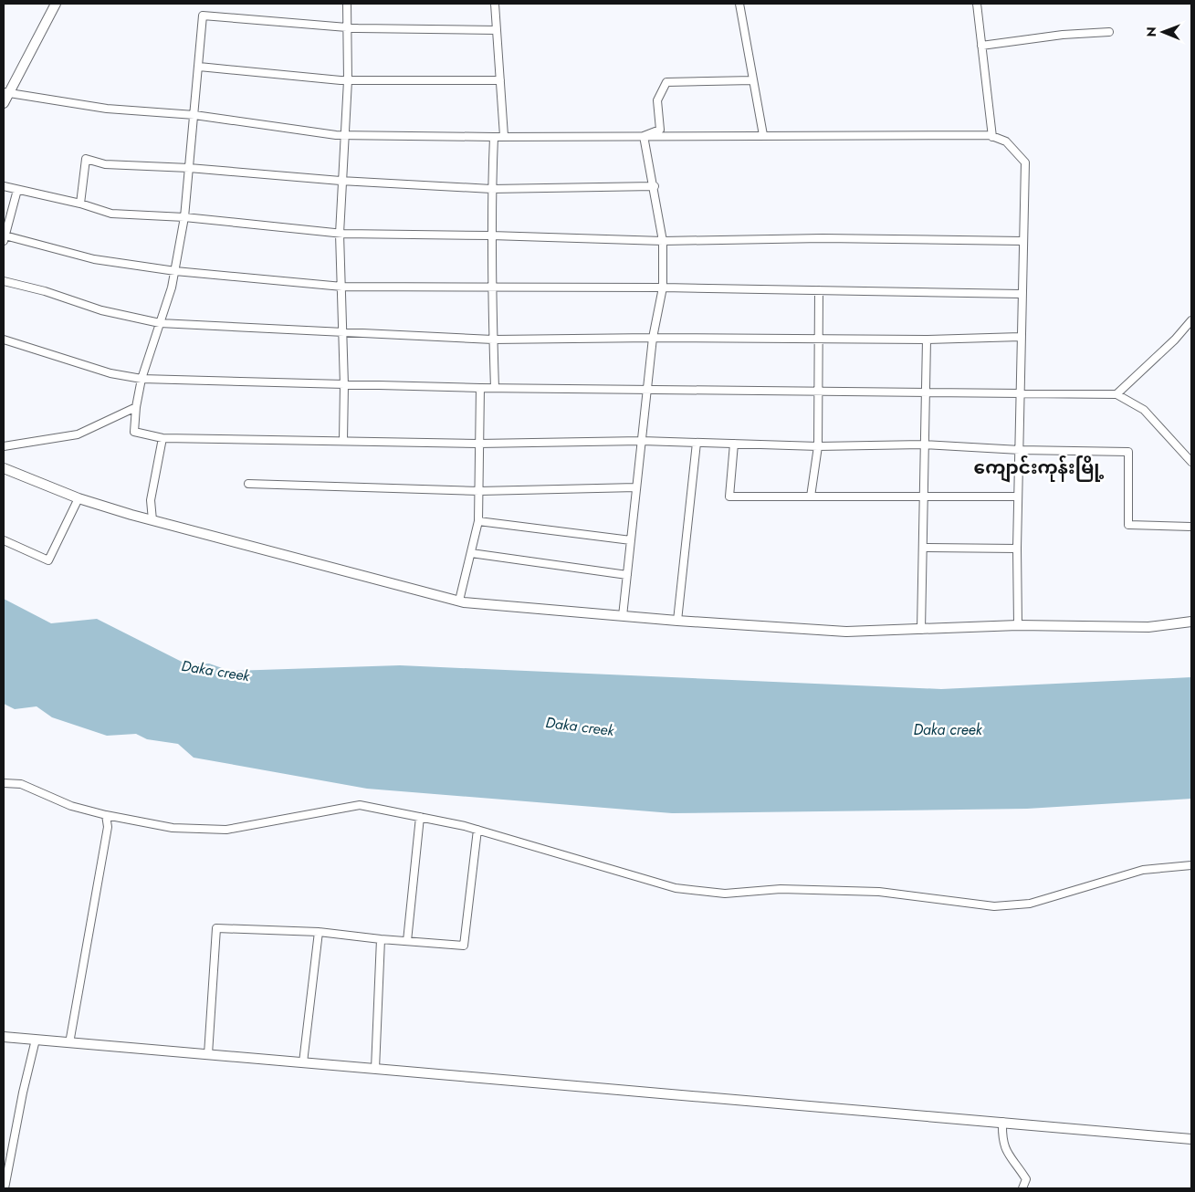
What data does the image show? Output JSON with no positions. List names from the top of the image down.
{
  "districts": ["ကျောင်းကုန်းမြို့"],
  "water": ["Daka creek"],
  "north": "left"
}
